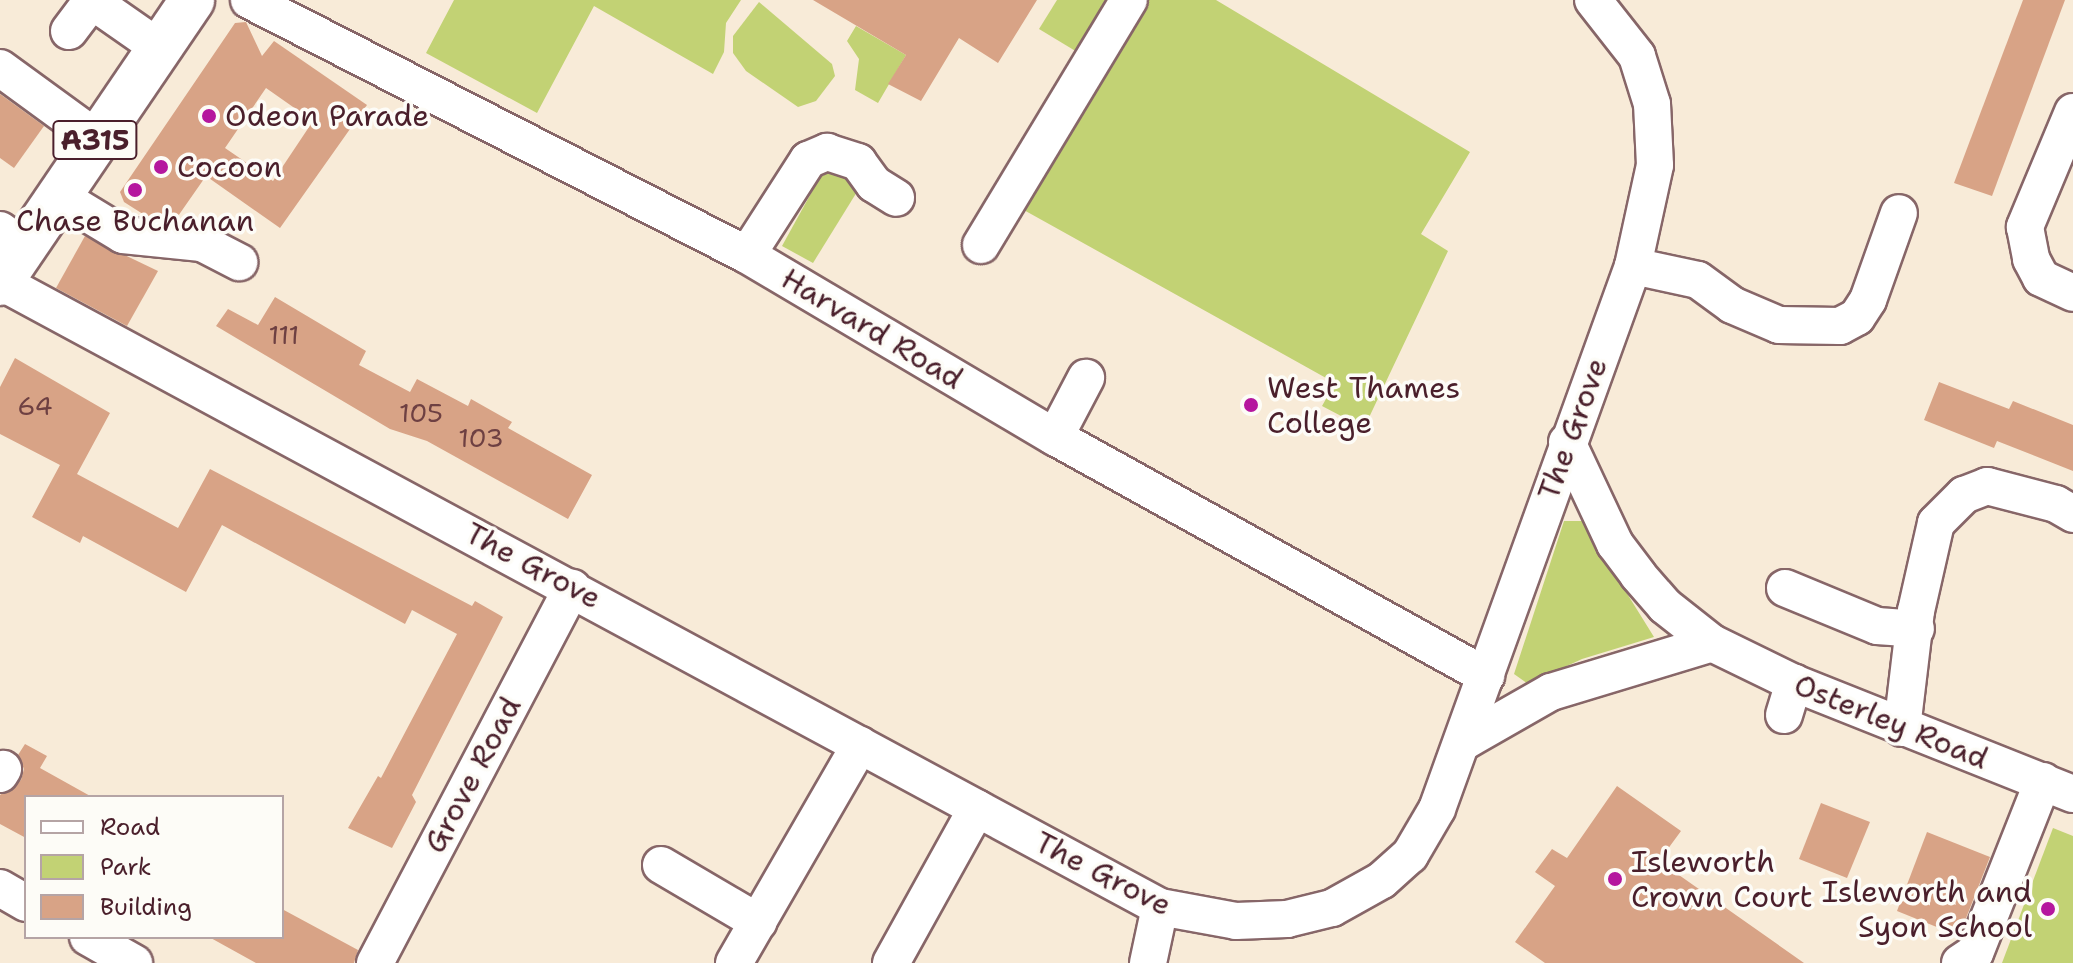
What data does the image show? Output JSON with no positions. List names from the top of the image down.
{
  "streets": {
    "main road": ["A315"],
    "street": [
      "Harvard Road",
      "The Grove",
      "Osterley Road",
      "Grove Road"
    ]
  },
  "crossings": [
    ["A315", "The Grove"],
    ["Harvard Road", "The Grove"],
    ["The Grove", "Osterley Road"],
    ["The Grove", "Grove Road"]
  ],
  "places": [
    "Odeon Parade",
    "Cocoon",
    "Chase Buchanan",
    "West Thames College",
    "Isleworth Crown Court",
    "Isleworth and Syon School"
  ],
  "house_numbers": [
    "111",
    "64",
    "105",
    "103"
  ],
  "legend": ["Road", "Park", "Building"]
}
